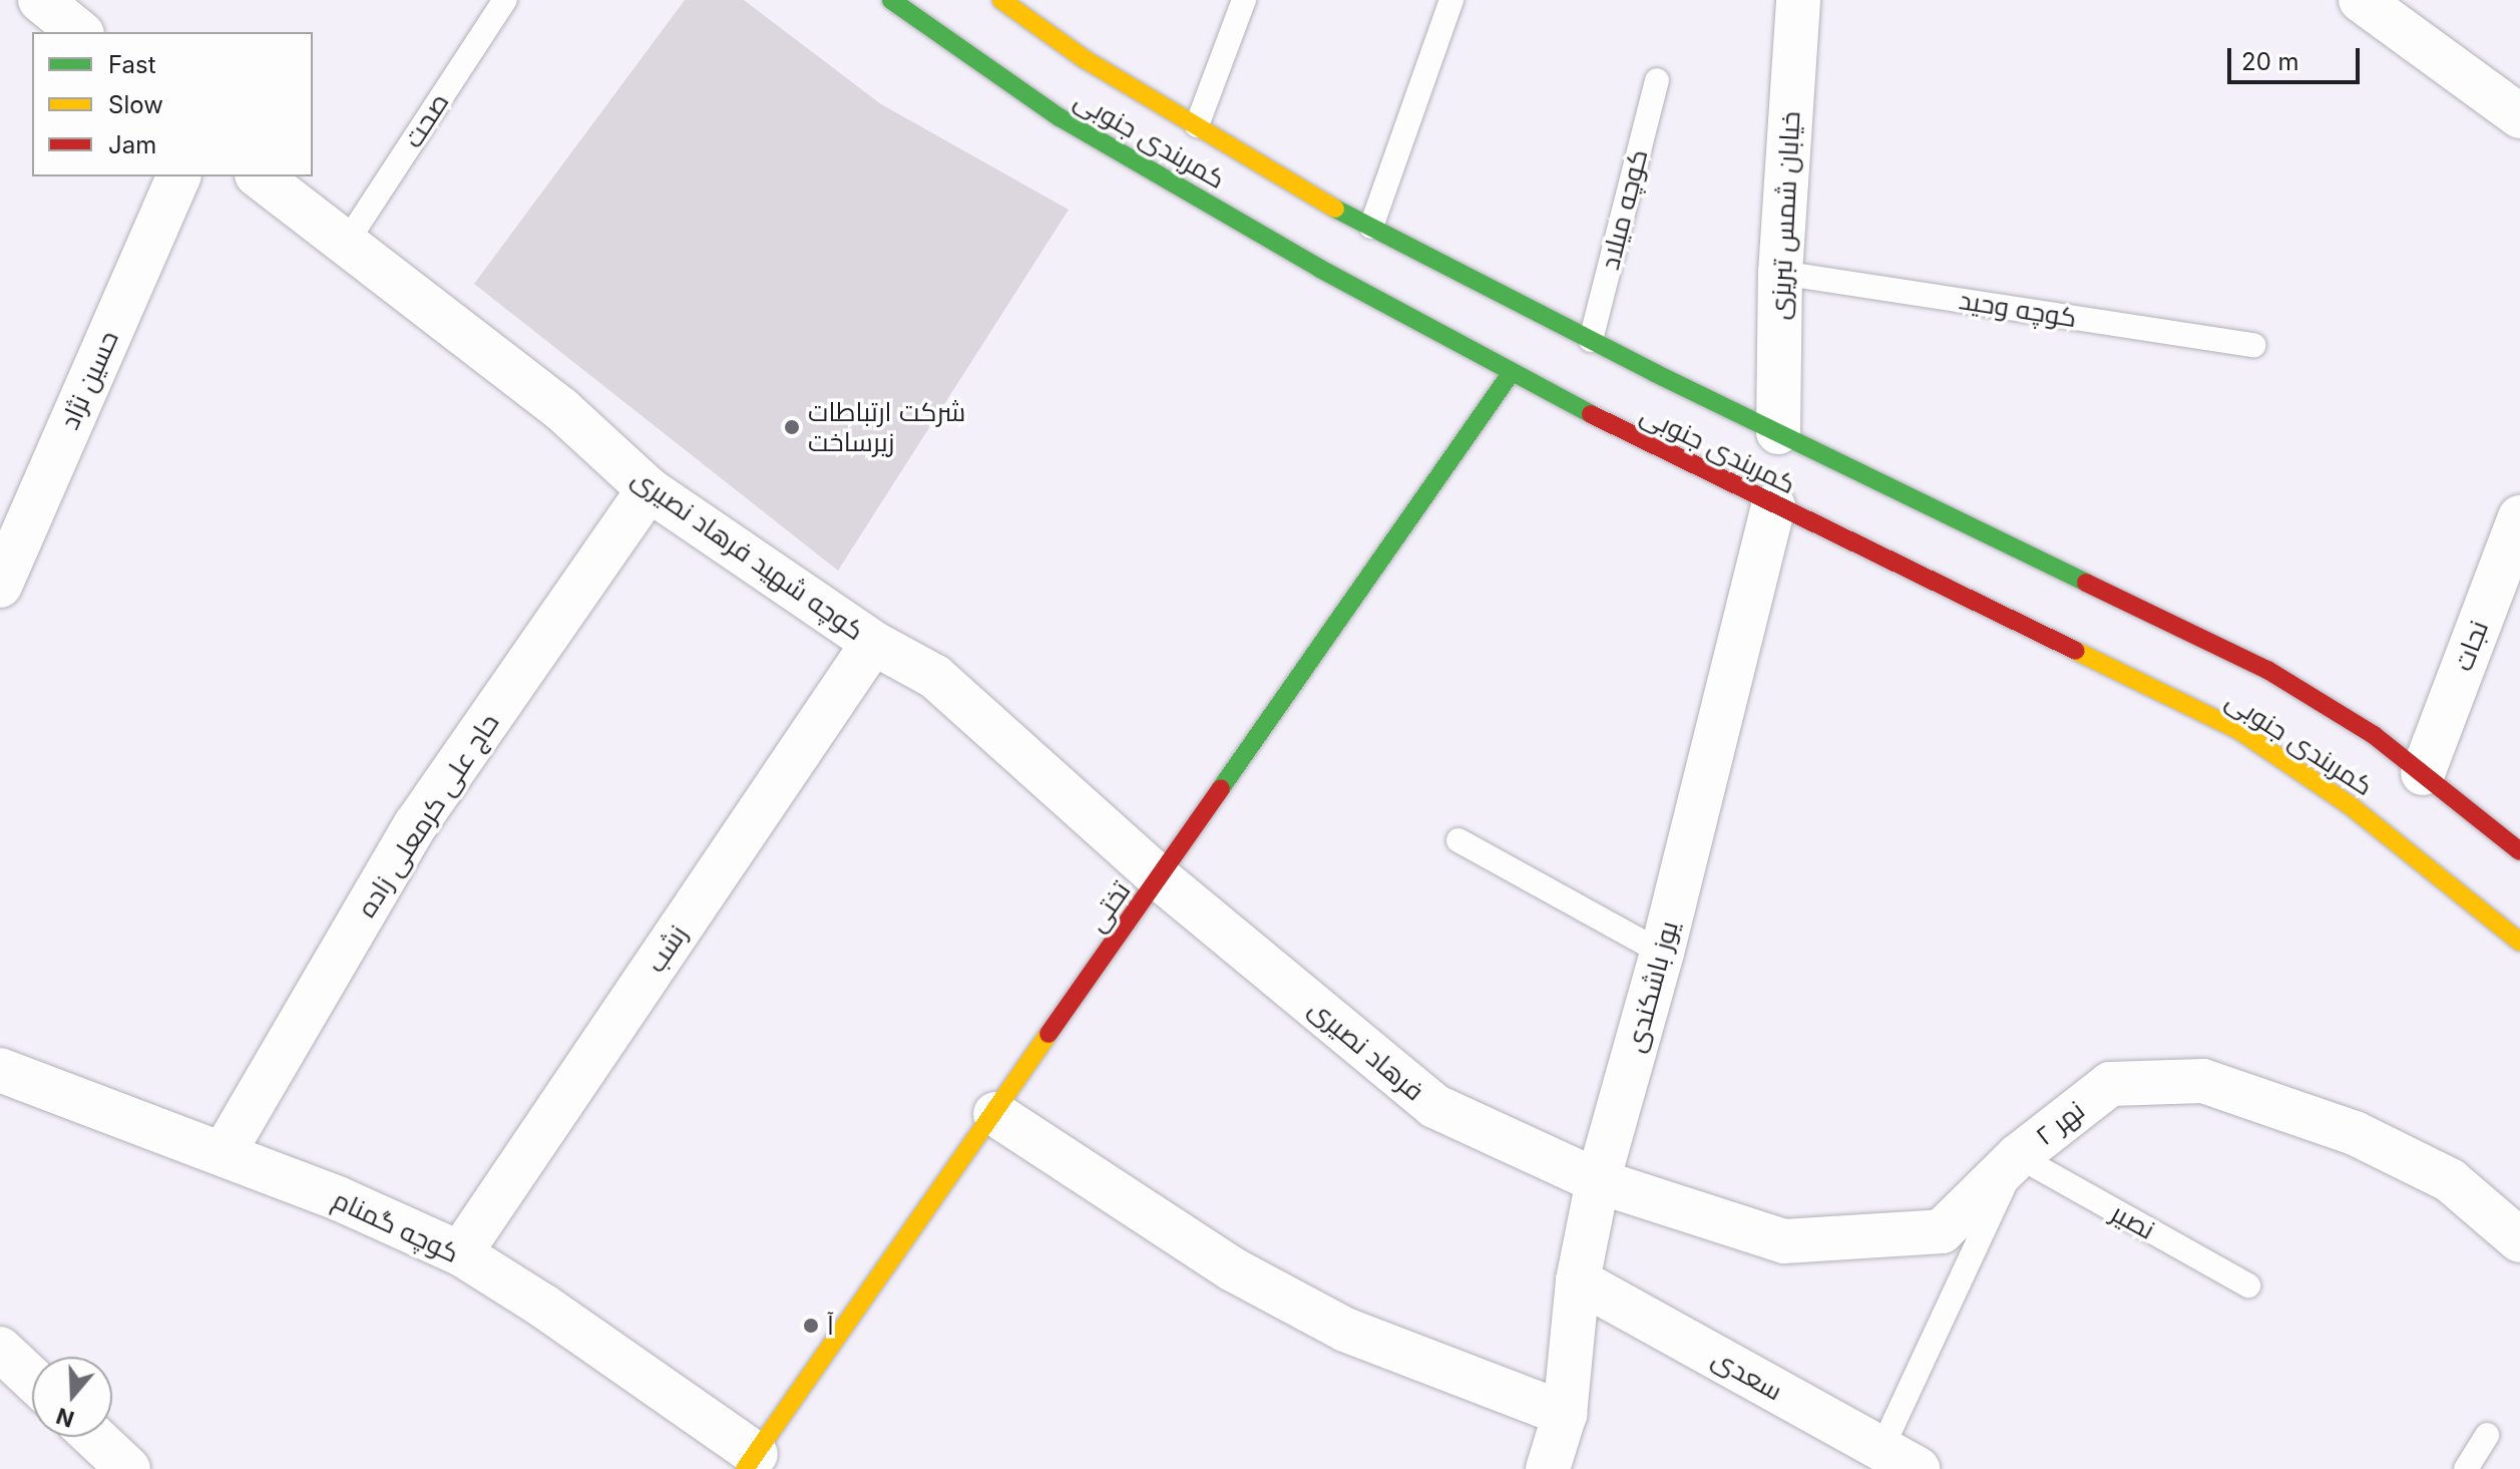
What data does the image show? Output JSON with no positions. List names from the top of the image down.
{
  "streets": {
    "main road": ["کمربندی جنوبی", "تختی"],
    "street": [
      "خیابان شمس تبریزی",
      "حسین نژاد",
      "کوچه شهید فرهاد نصیری",
      "نجات",
      "حاج علی کرمعلی زاده",
      "زشب",
      "یوز باشکندی",
      "فرهاد نصیری",
      "نهر ۲",
      "کوچه گمنام",
      "سعدی"
    ],
    "lane": [
      "صحت",
      "کوچه میلاد",
      "کوچه وحید",
      "نصیر"
    ]
  },
  "crossings": [
    ["صحت", "کوچه شهید فرهاد نصیری"],
    ["کمربندی جنوبی", "کوچه میلاد"],
    ["کمربندی جنوبی", "خیابان شمس تبریزی"],
    ["کمربندی جنوبی", "نجات"],
    ["کمربندی جنوبی", "تختی"],
    ["کمربندی جنوبی", "یوز باشکندی"],
    ["خیابان شمس تبریزی", "کوچه وحید"],
    ["خیابان شمس تبریزی", "یوز باشکندی"],
    ["کوچه شهید فرهاد نصیری", "حاج علی کرمعلی زاده"],
    ["کوچه شهید فرهاد نصیری", "تختی"],
    ["کوچه شهید فرهاد نصیری", "زشب"],
    ["کوچه شهید فرهاد نصیری", "فرهاد نصیری"],
    ["حاج علی کرمعلی زاده", "کوچه گمنام"],
    ["تختی", "فرهاد نصیری"],
    ["تختی", "کوچه گمنام"],
    ["زشب", "کوچه گمنام"],
    ["یوز باشکندی", "فرهاد نصیری"],
    ["یوز باشکندی", "نهر ۲"],
    ["یوز باشکندی", "سعدی"],
    ["فرهاد نصیری", "نهر ۲"],
    ["نهر ۲", "نصیر"]
  ],
  "places": ["شرکت ارتباطات زیرساخت", "آ"],
  "legend": ["Fast", "Slow", "Jam"],
  "scale_bar": "20 m",
  "north": "bottom"
}
